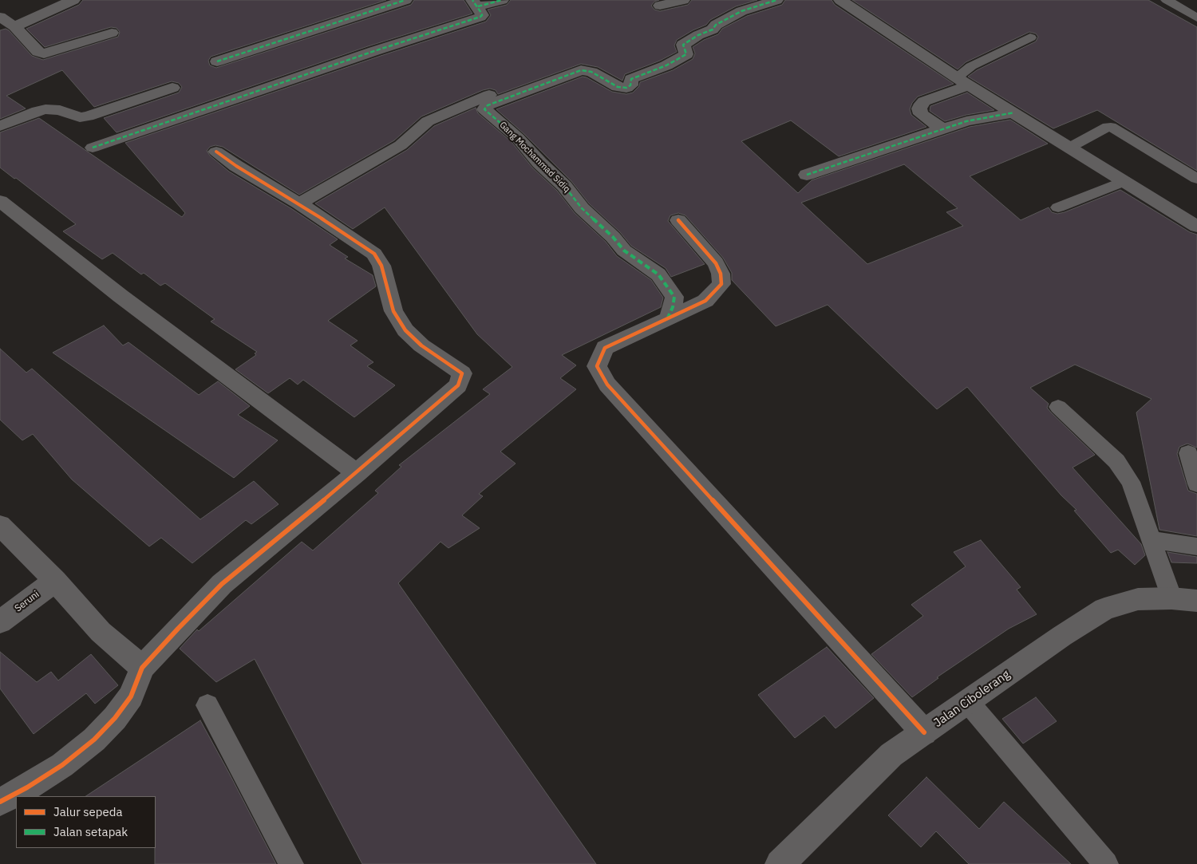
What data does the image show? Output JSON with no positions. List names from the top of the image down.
{
  "streets": {
    "street": ["Gang Mochammad Sidiq", "Seruni", "Jalan Cibolerang"]
  },
  "legend": ["Jalur sepeda", "Jalan setapak"]
}
